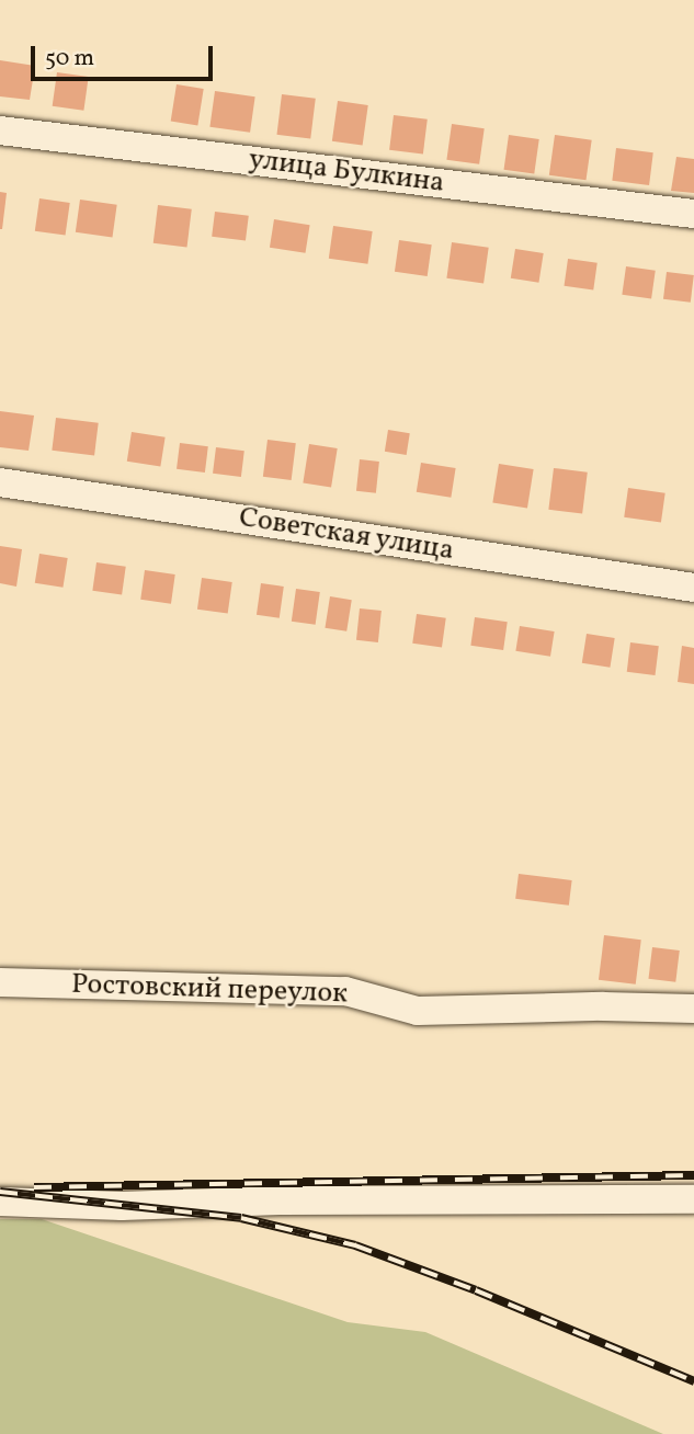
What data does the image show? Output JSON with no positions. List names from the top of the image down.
{
  "streets": {
    "street": ["улица Булкина", "Советская улица", "Ростовский переулок"]
  },
  "scale_bar": "50 m"
}
